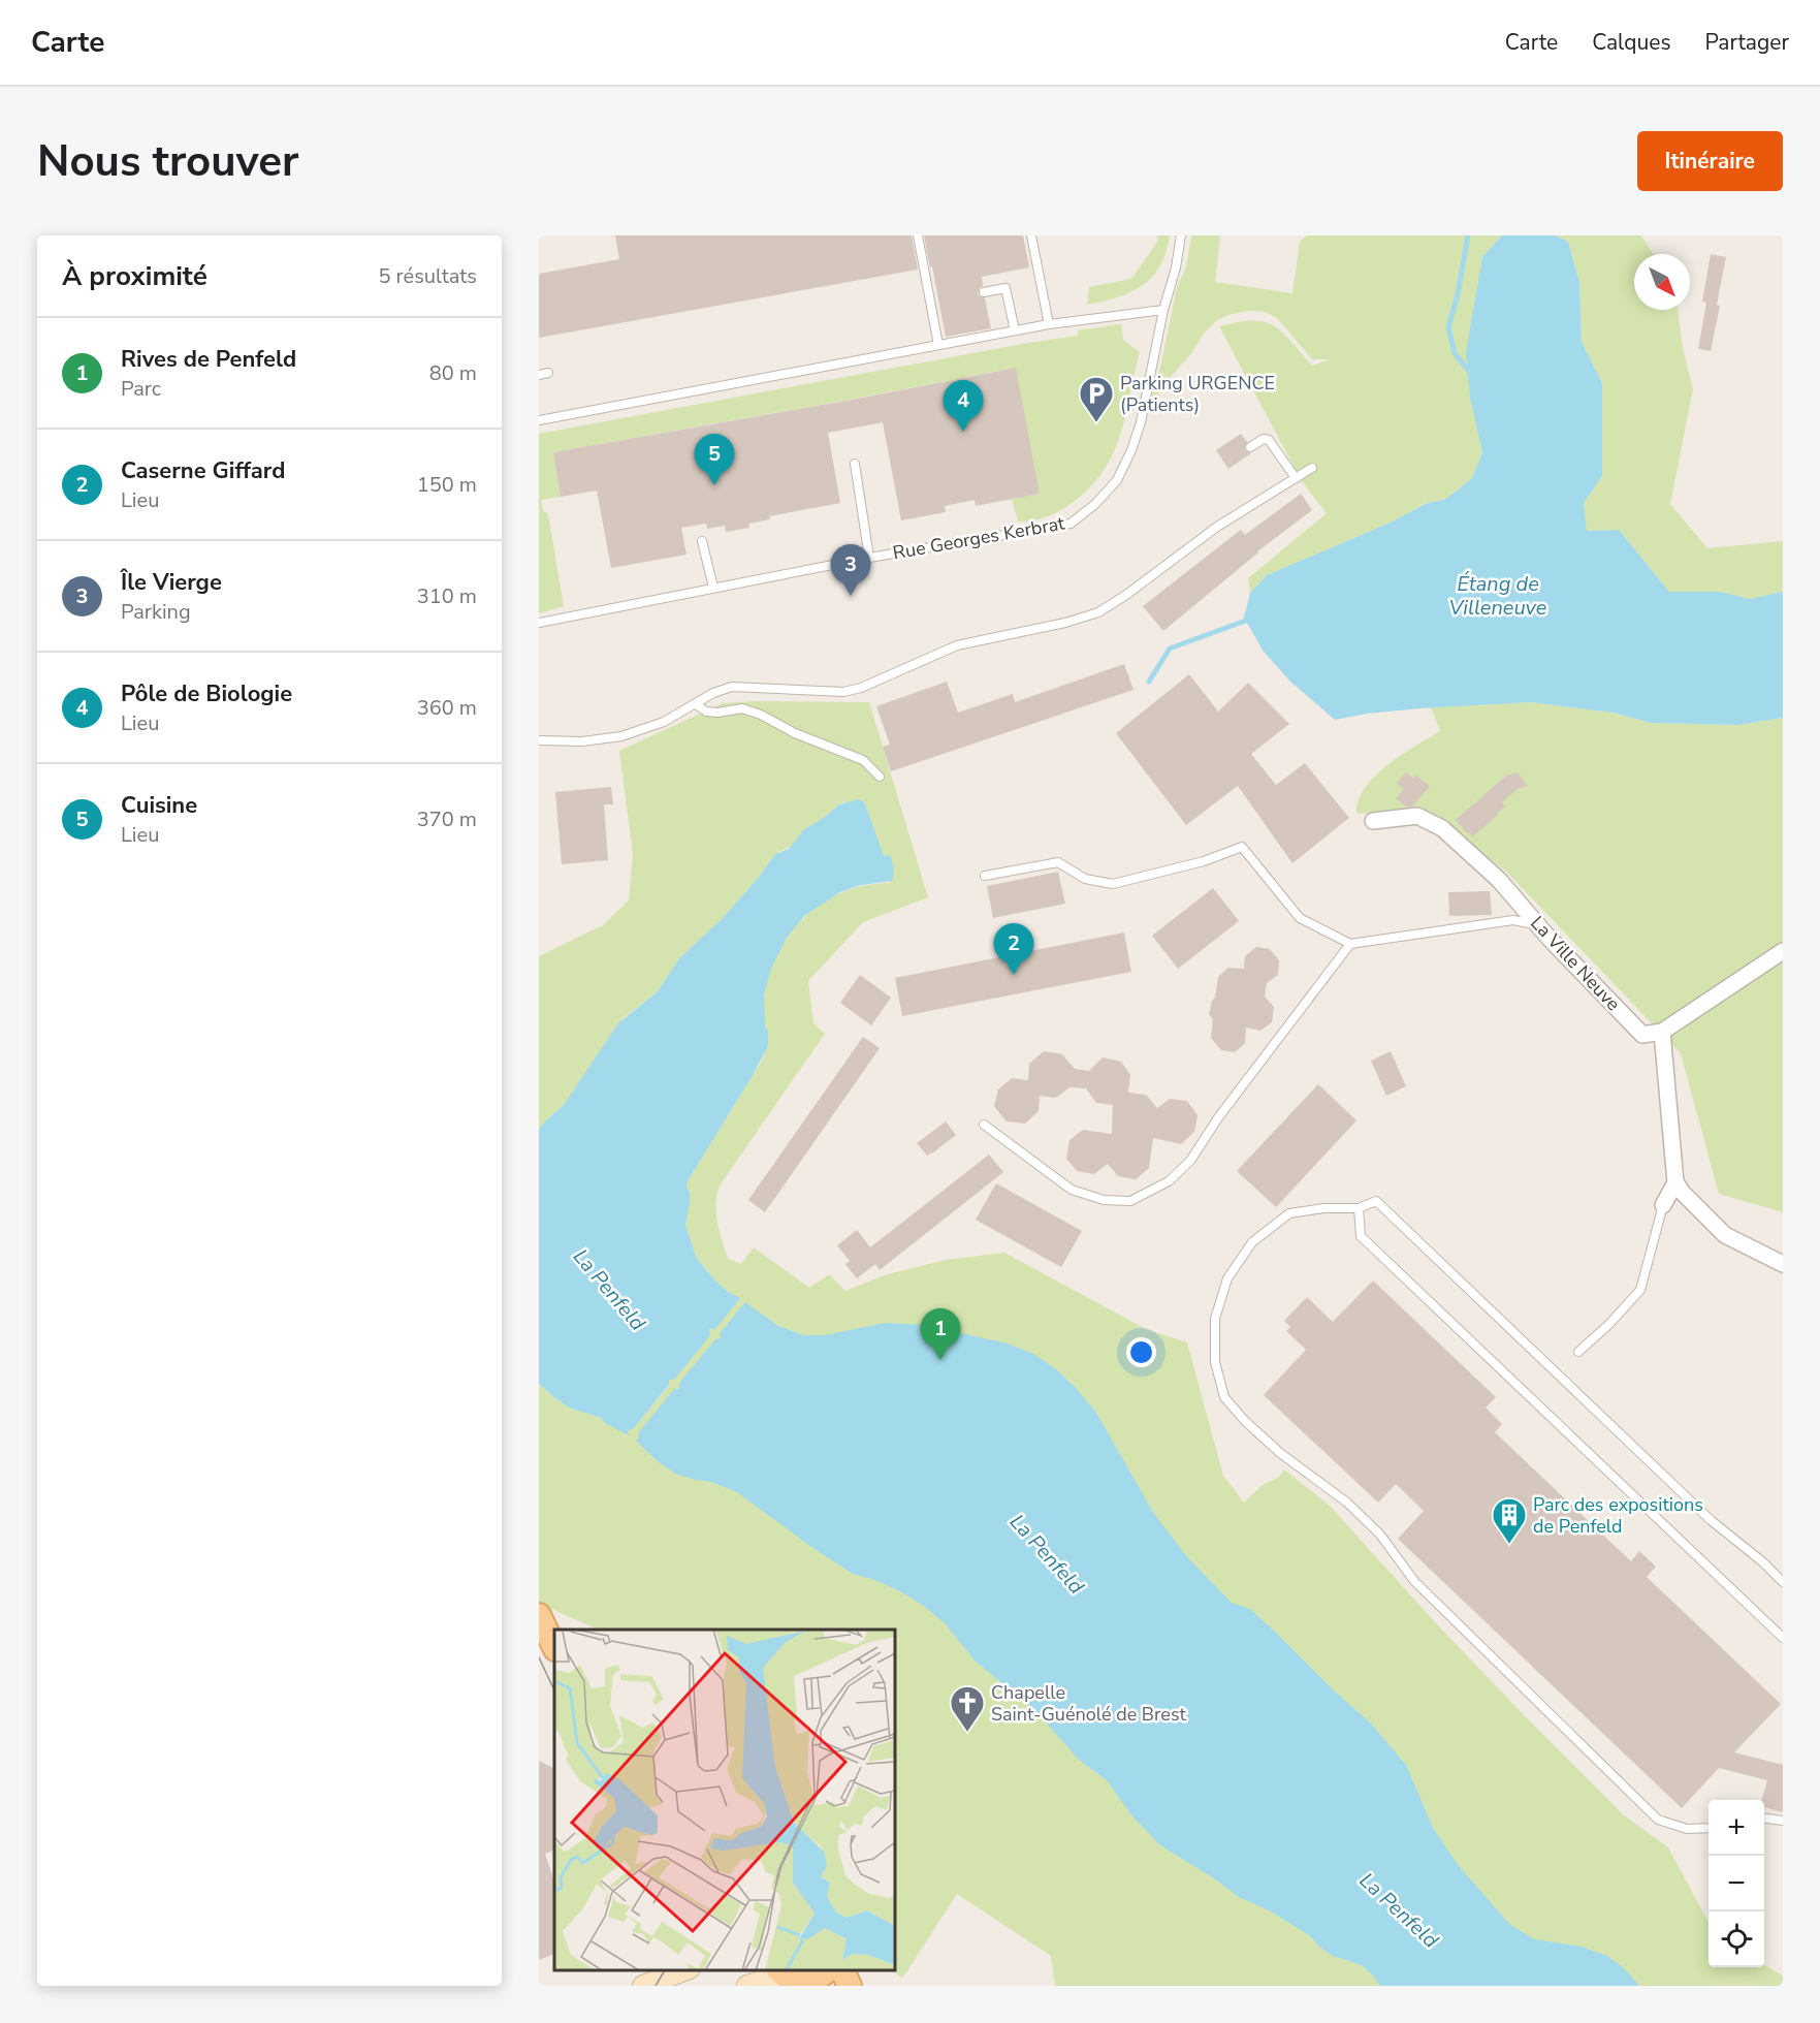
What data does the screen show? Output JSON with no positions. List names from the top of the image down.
{
  "streets": {
    "street": ["La Ville Neuve"],
    "lane": ["Rue Georges Kerbrat"]
  },
  "water": ["Étang de Villeneuve", "La Penfeld"],
  "places": {
    "parking": ["Parking URGENCE (Patients)"],
    "building": ["Parc des expositions de Penfeld"],
    "church": ["Chapelle Saint-Guénolé de Brest"]
  },
  "north": "bottom right",
  "page": {
    "header": "Carte",
    "nav": ["Carte", "Calques", "Partager"],
    "buttons": "Itinéraire",
    "title": "Nous trouver",
    "heading": ["À proximité", "5 résultats"],
    "list": [
      {
        "mark": "1",
        "name": "Rives de Penfeld",
        "note": "Parc",
        "value": "80 m"
      },
      {
        "mark": "2",
        "name": "Caserne Giffard",
        "note": "Lieu",
        "value": "150 m"
      },
      {
        "mark": "3",
        "name": "Île Vierge",
        "note": "Parking",
        "value": "310 m"
      },
      {
        "mark": "4",
        "name": "Pôle de Biologie",
        "note": "Lieu",
        "value": "360 m"
      },
      {
        "mark": "5",
        "name": "Cuisine",
        "note": "Lieu",
        "value": "370 m"
      }
    ],
    "pins": [
      "4",
      "5",
      "3",
      "2",
      "1"
    ],
    "map_buttons": ["+", "−"]
  }
}
